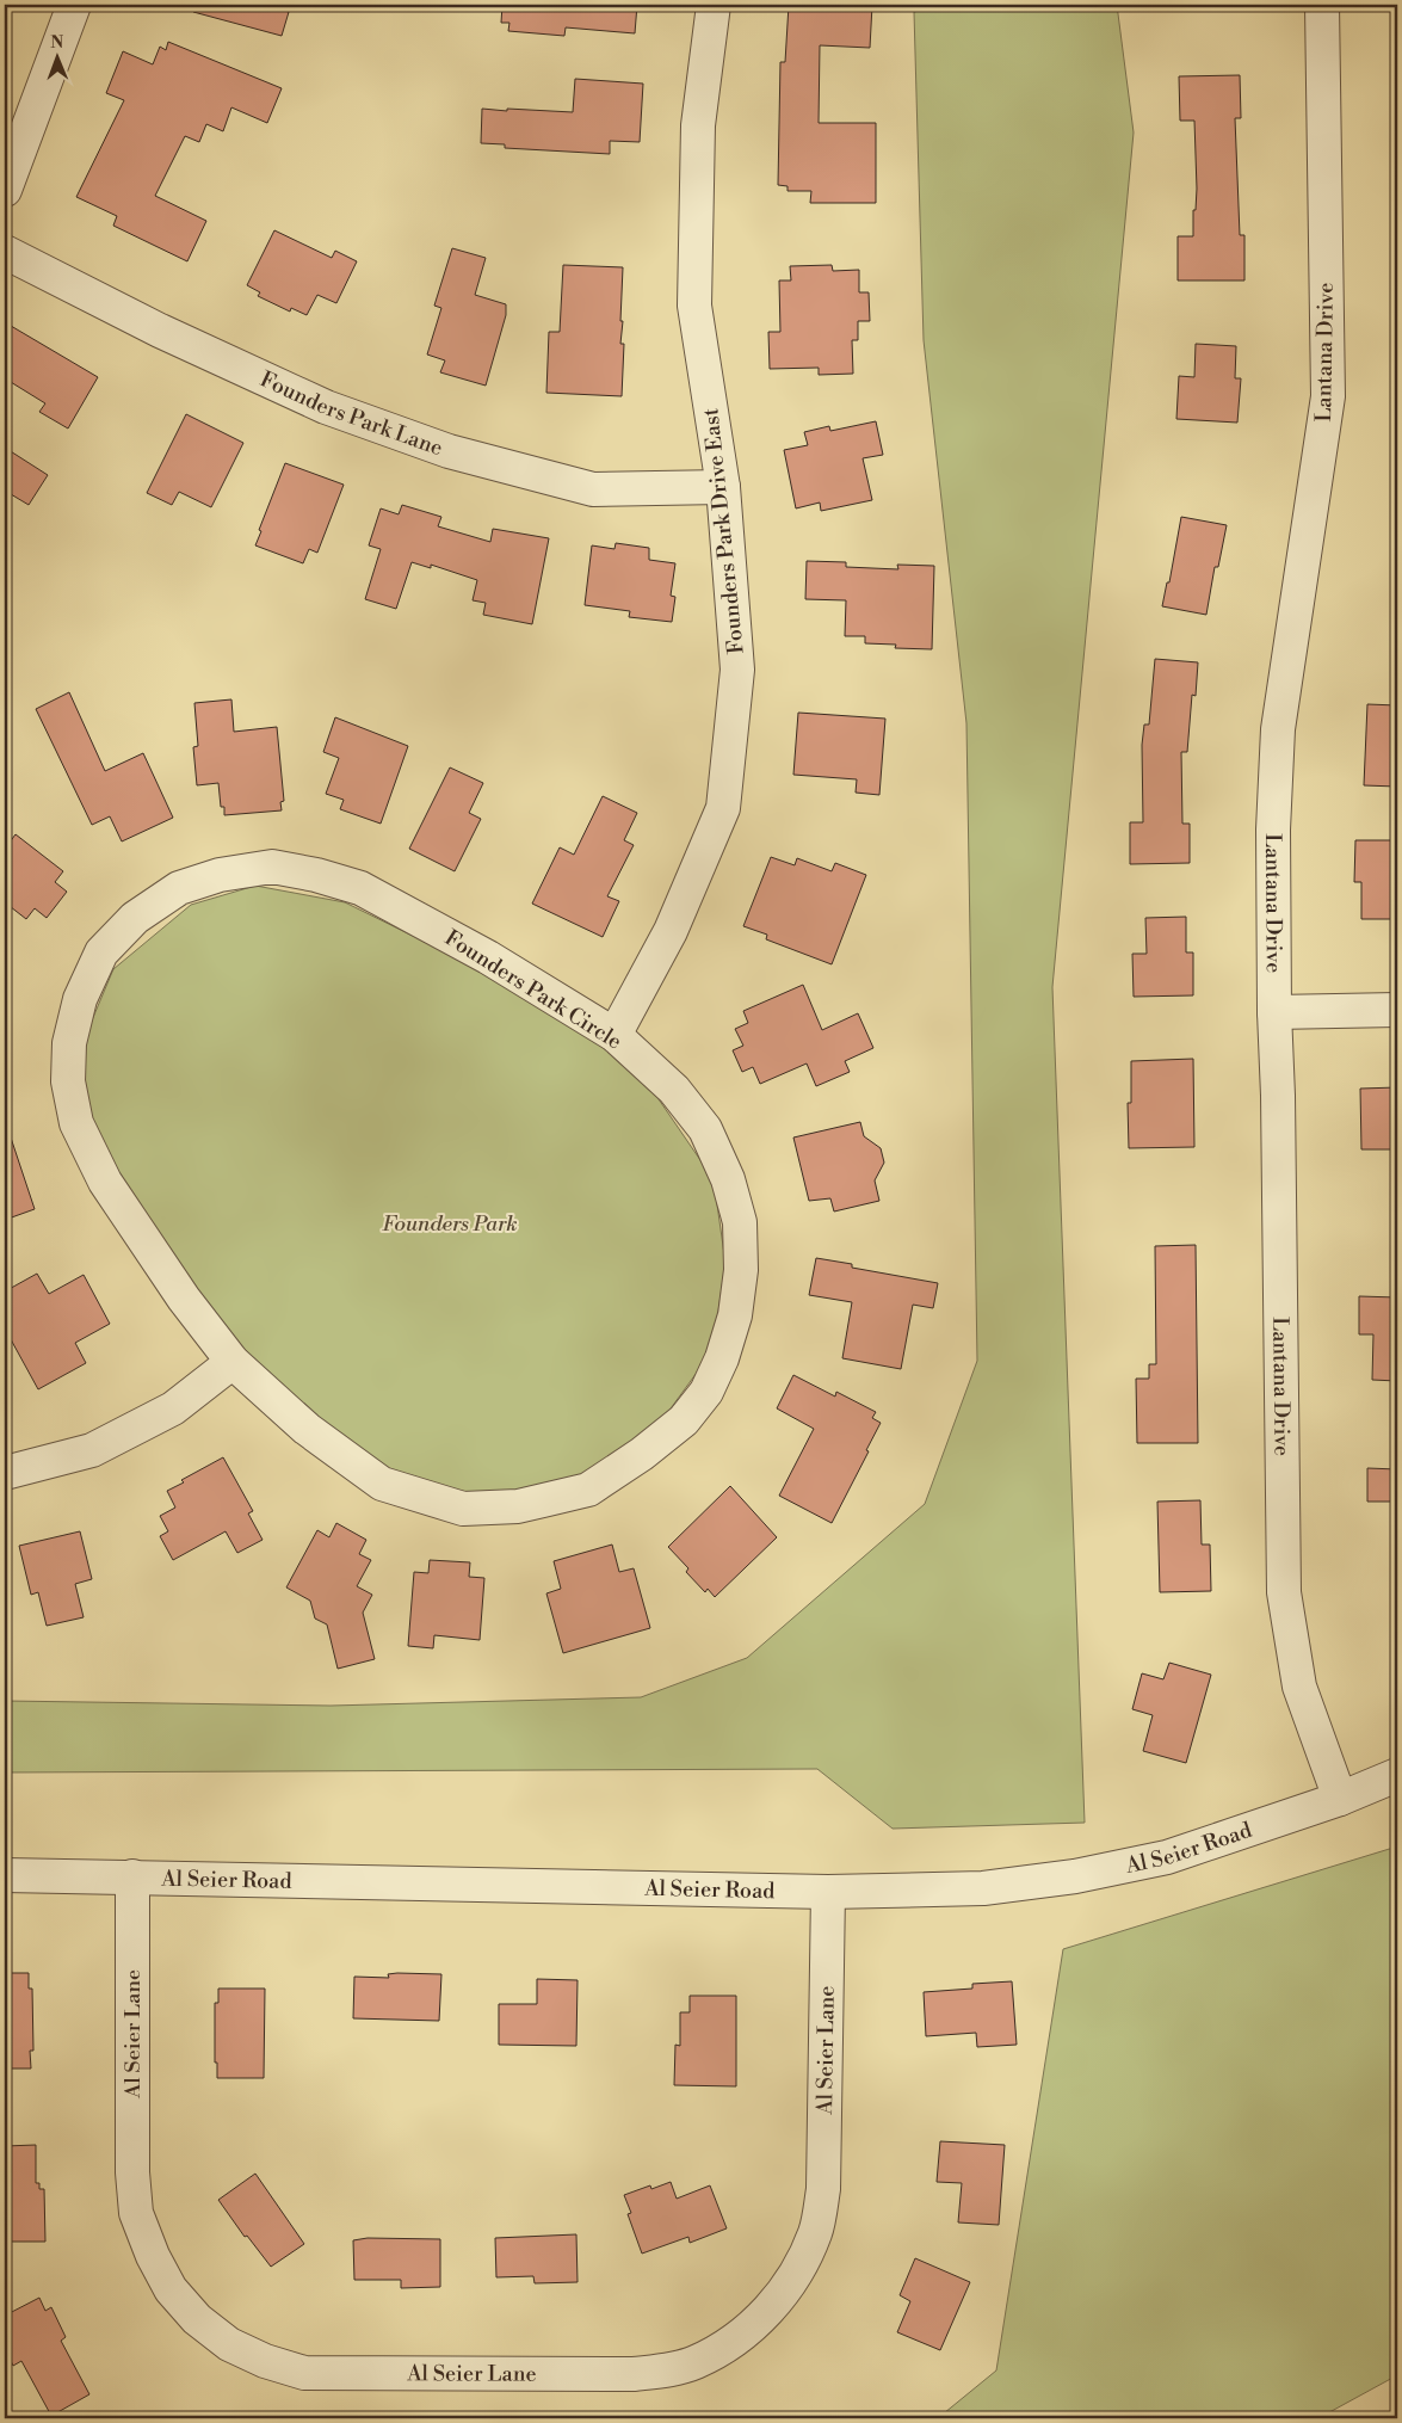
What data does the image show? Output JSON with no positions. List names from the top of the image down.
{
  "streets": {
    "street": [
      "Lantana Drive",
      "Founders Park Lane",
      "Founders Park Drive East",
      "Founders Park Circle",
      "Al Seier Road",
      "Al Seier Lane"
    ]
  },
  "crossings": [
    ["Lantana Drive", "Al Seier Road"],
    ["Founders Park Lane", "Founders Park Drive East"],
    ["Founders Park Drive East", "Founders Park Circle"],
    ["Al Seier Road", "Al Seier Lane"]
  ],
  "parks": ["Founders Park"],
  "north": "top"
}
